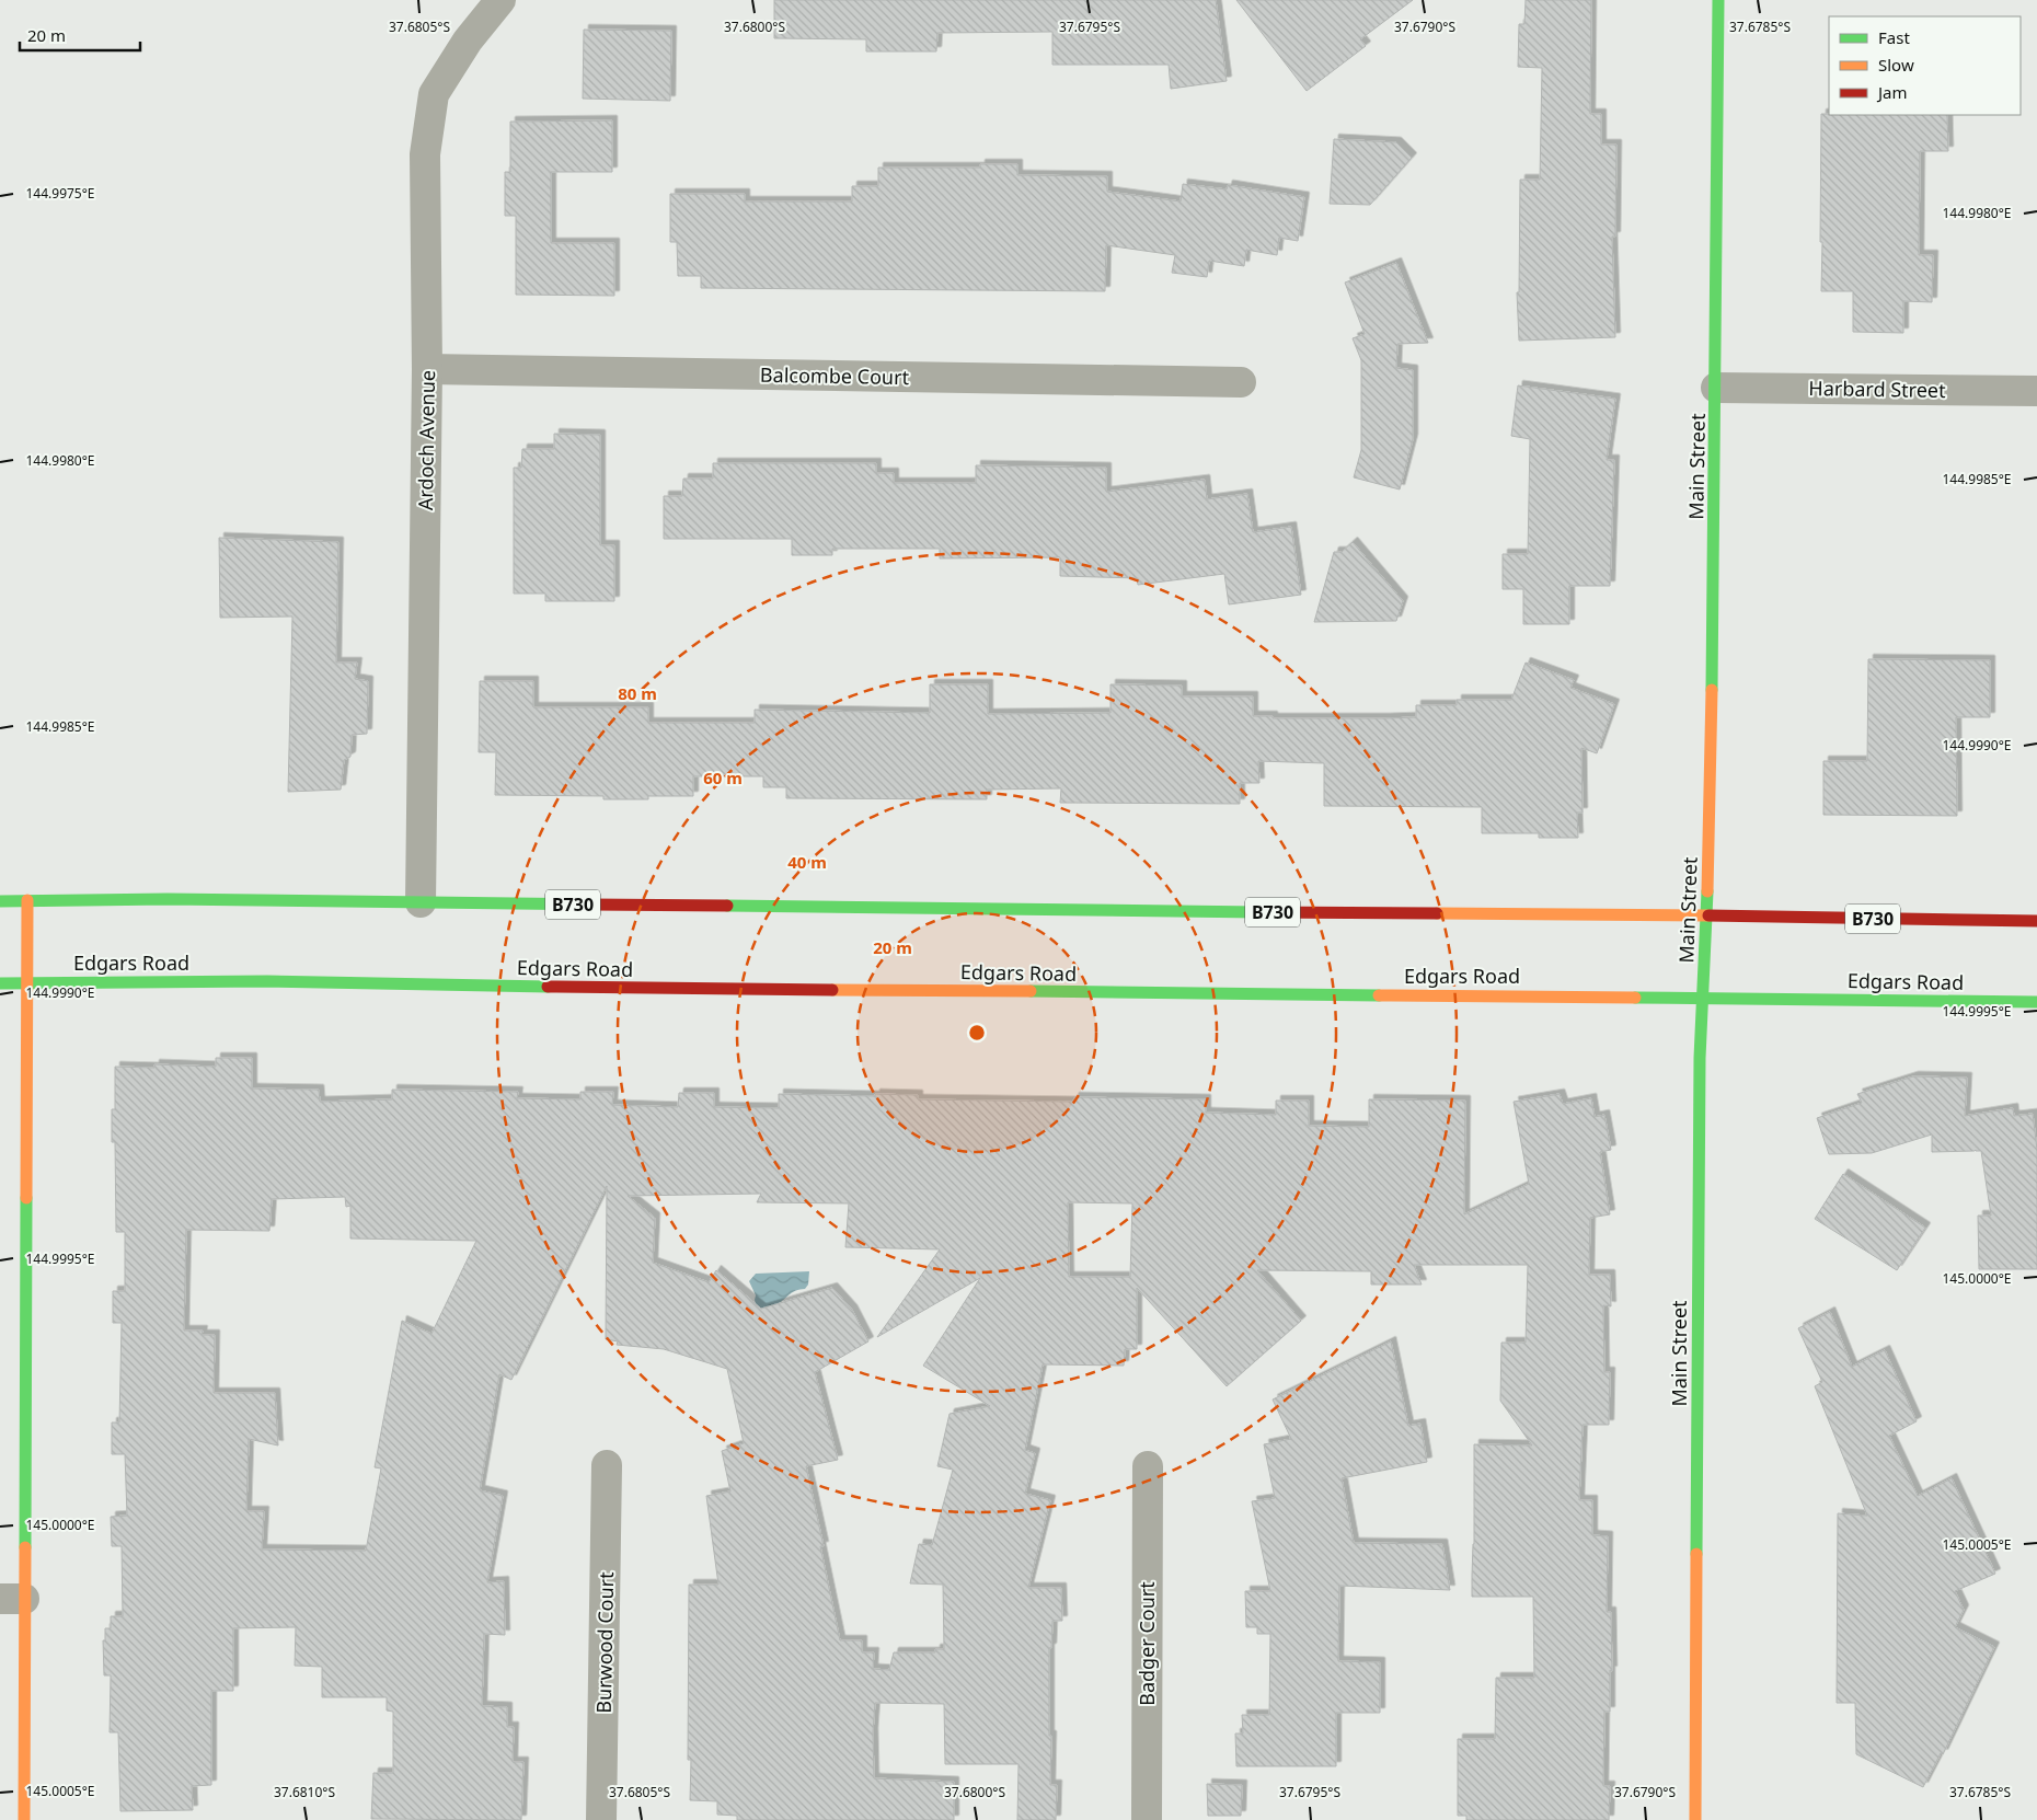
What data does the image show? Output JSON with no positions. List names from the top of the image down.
{
  "streets": {
    "main road": ["Main Street", "B730", "Edgars Road"],
    "street": [
      "Balcombe Court",
      "Harbard Street",
      "Ardoch Avenue",
      "Burwood Court",
      "Badger Court"
    ]
  },
  "crossings": [
    ["Balcombe Court", "Ardoch Avenue"],
    ["Harbard Street", "Main Street"],
    ["Ardoch Avenue", "B730"],
    ["Main Street", "B730"],
    ["Main Street", "Edgars Road"]
  ],
  "legend": ["Fast", "Slow", "Jam"],
  "scale_bar": "20 m",
  "coordinates": [
    "37.6805°S",
    "37.6800°S",
    "37.6795°S",
    "37.6790°S",
    "37.6785°S",
    "144.9975°E",
    "144.9980°E",
    "144.9985°E",
    "144.9990°E",
    "144.9995°E",
    "145.0000°E",
    "145.0005°E",
    "37.6810°S"
  ],
  "rings": [
    "80 m",
    "60 m",
    "40 m",
    "20 m"
  ]
}
